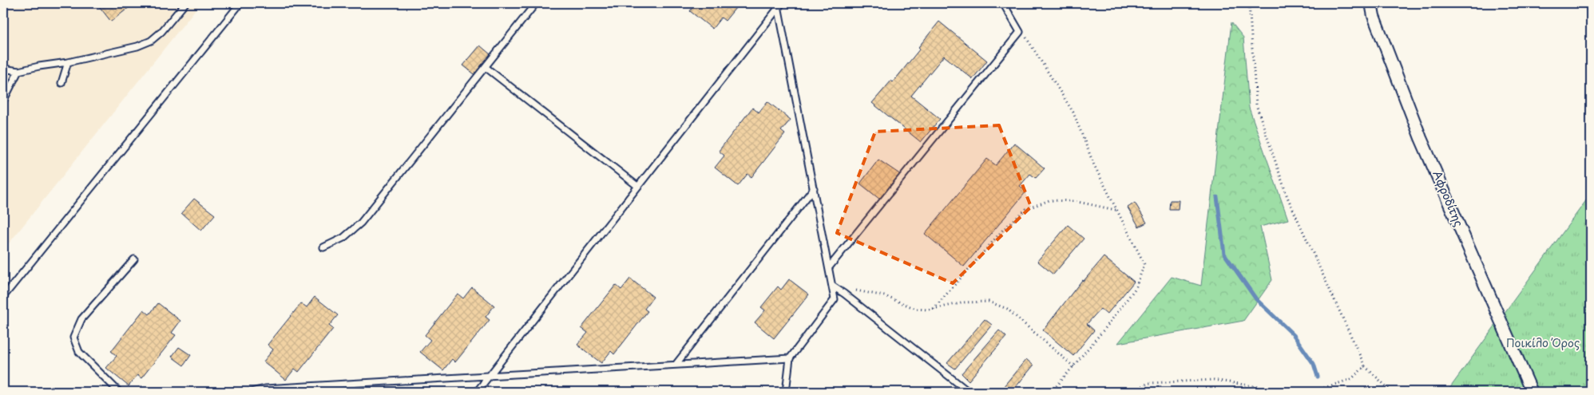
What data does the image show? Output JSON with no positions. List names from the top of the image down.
{
  "streets": {
    "street": ["Αφροδίτης"]
  },
  "parks": ["Ποικίλο Όρος"]
}
